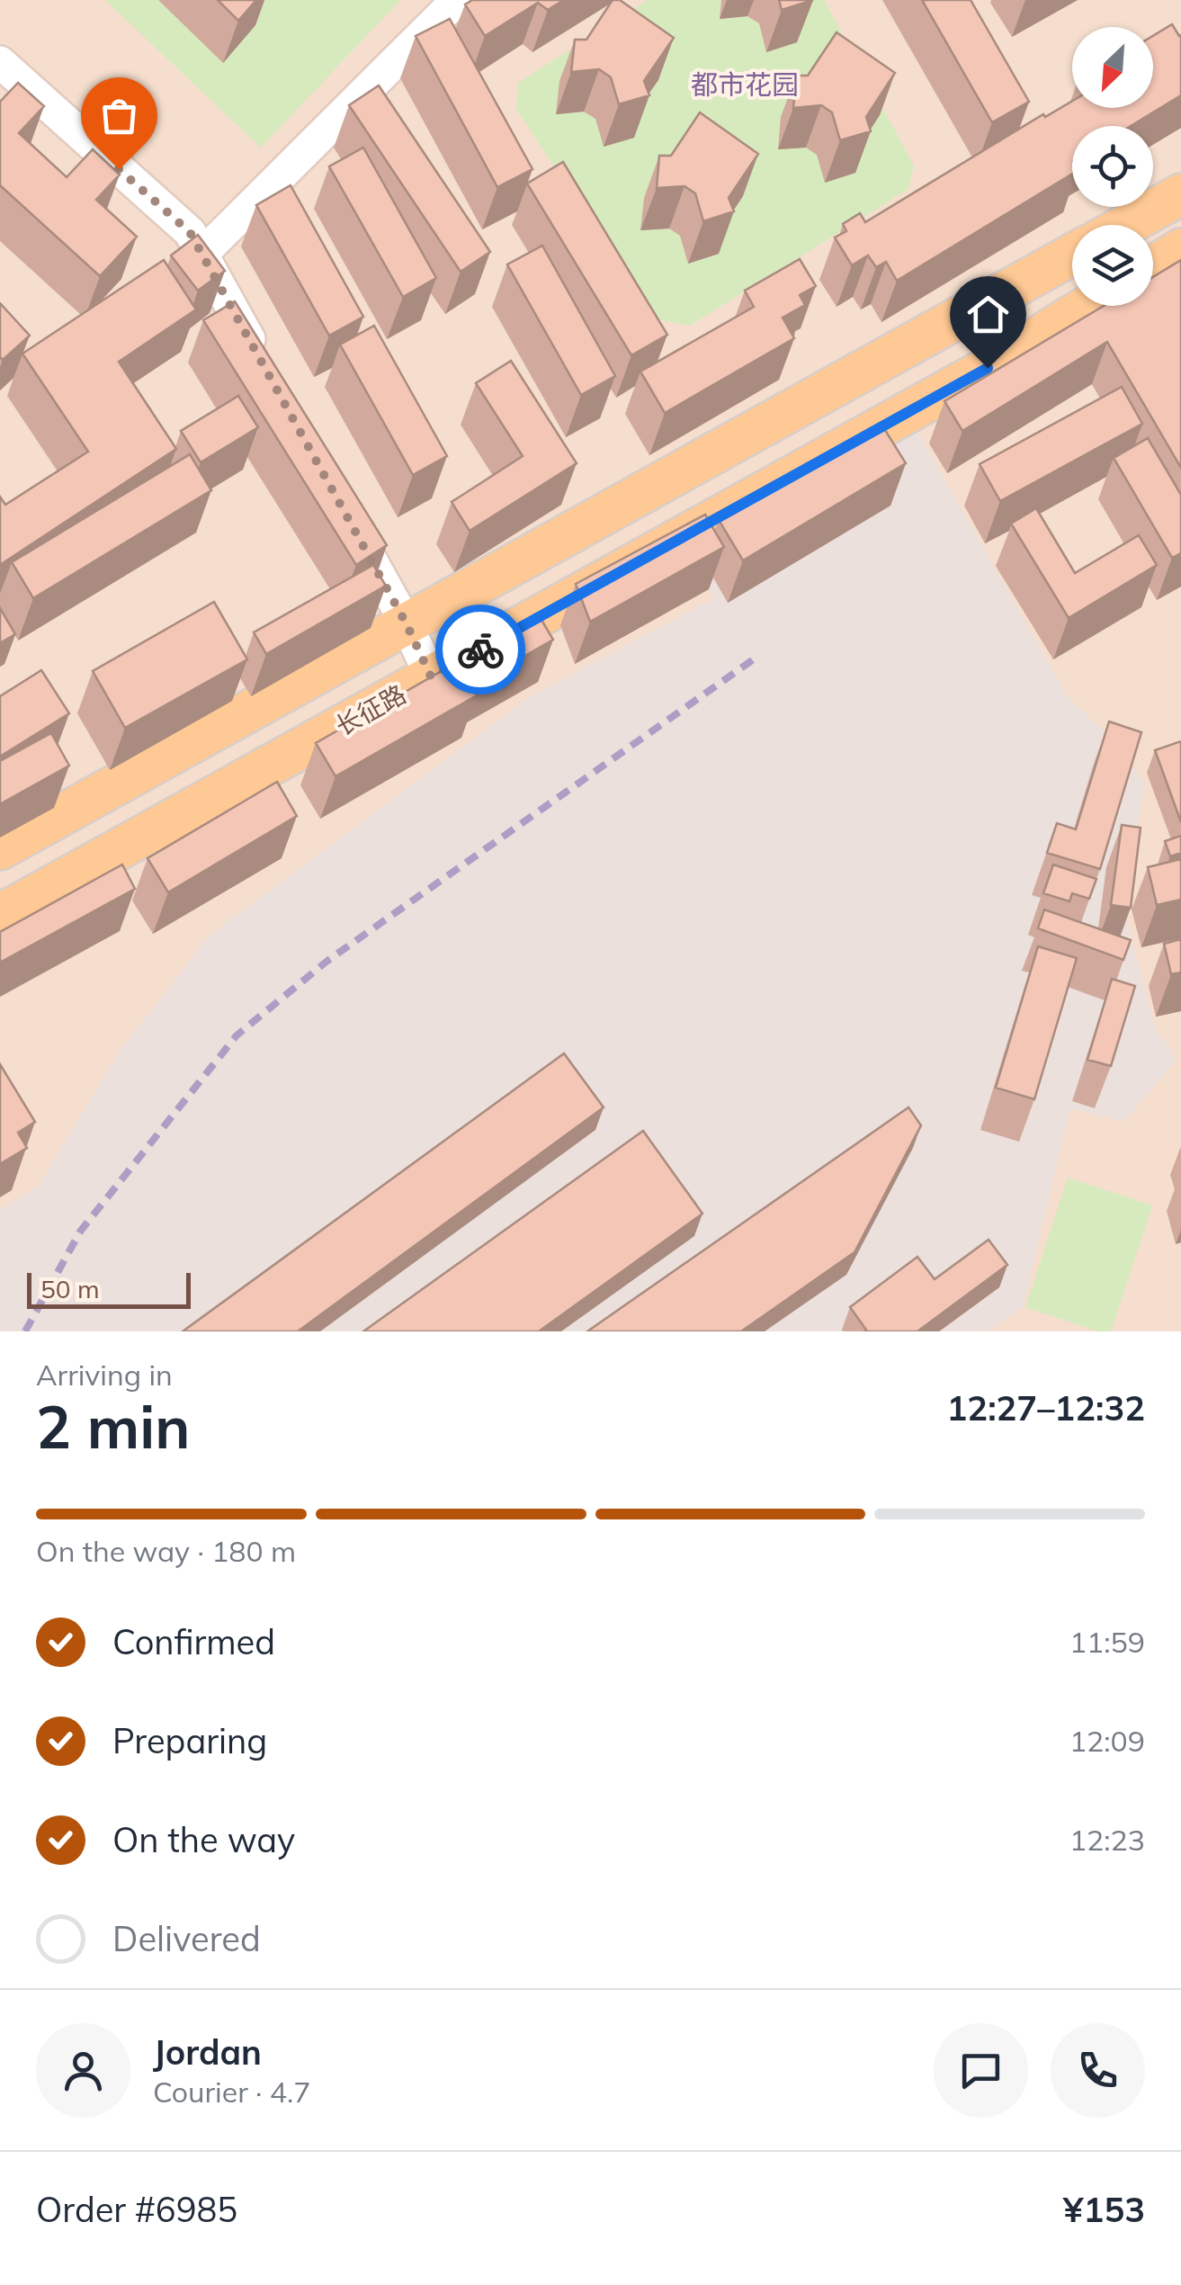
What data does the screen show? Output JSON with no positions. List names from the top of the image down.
{
  "streets": {
    "main road": ["长征路"]
  },
  "districts": ["都市花园"],
  "scale_bar": "50 m",
  "north": "bottom left",
  "page": {
    "scale": "50 m",
    "heading": ["2 min", "Arriving in", "12:27–12:32"],
    "panel": [
      "Jordan",
      "Courier · 4.7",
      "Order #6985",
      "¥153"
    ],
    "bar": "On the way · 180 m",
    "list": [
      ["Confirmed", "11:59"],
      ["Preparing", "12:09"],
      ["On the way", "12:23"],
      "Delivered"
    ]
  }
}
